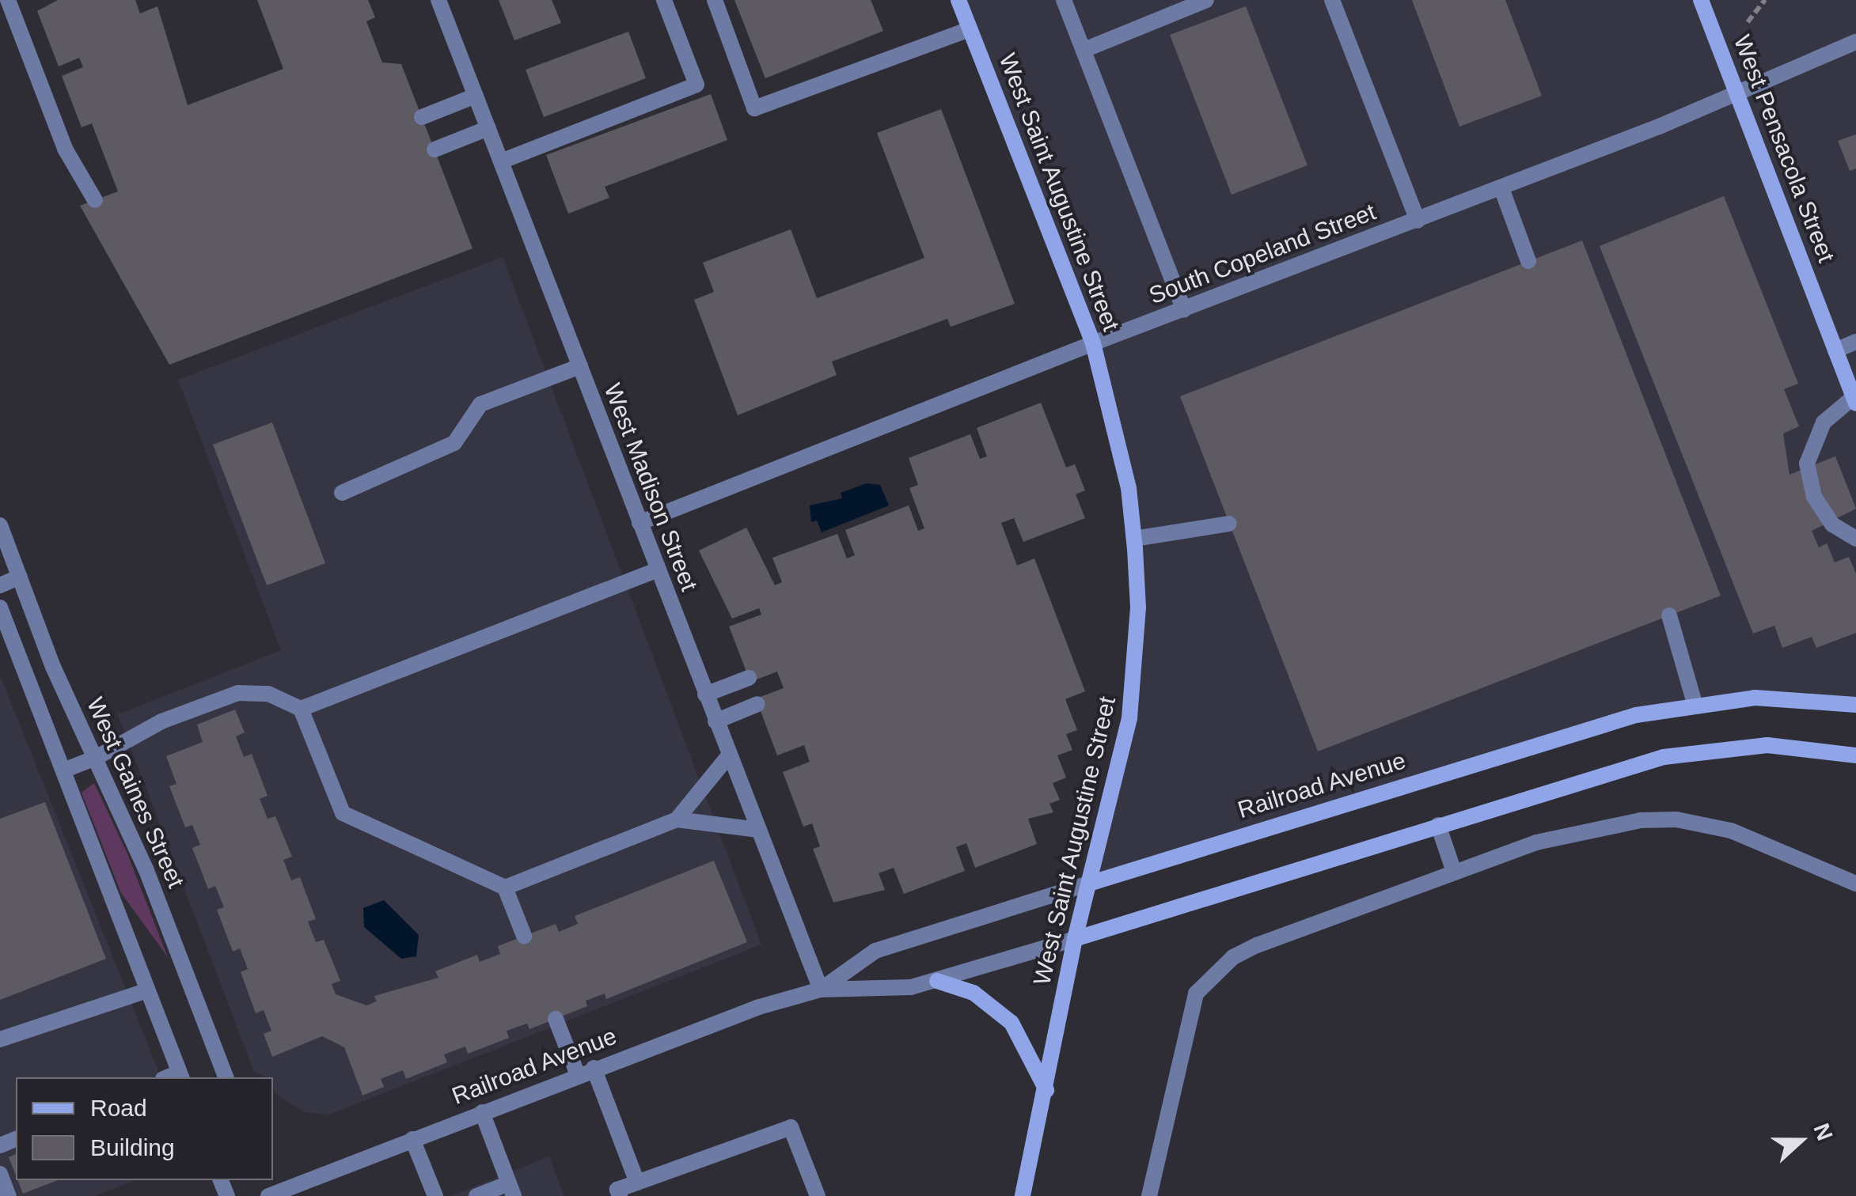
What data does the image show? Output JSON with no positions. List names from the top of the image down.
{
  "streets": {
    "main road": ["West Pensacola Street", "West Saint Augustine Street", "Railroad Avenue"],
    "street": ["South Copeland Street", "West Madison Street", "West Gaines Street"]
  },
  "crossings": [
    ["West Pensacola Street", "South Copeland Street"],
    ["West Saint Augustine Street", "South Copeland Street"],
    ["West Saint Augustine Street", "Railroad Avenue"],
    ["South Copeland Street", "West Madison Street"],
    ["West Madison Street", "Railroad Avenue"]
  ],
  "legend": ["Road", "Building"],
  "north": "right"
}
